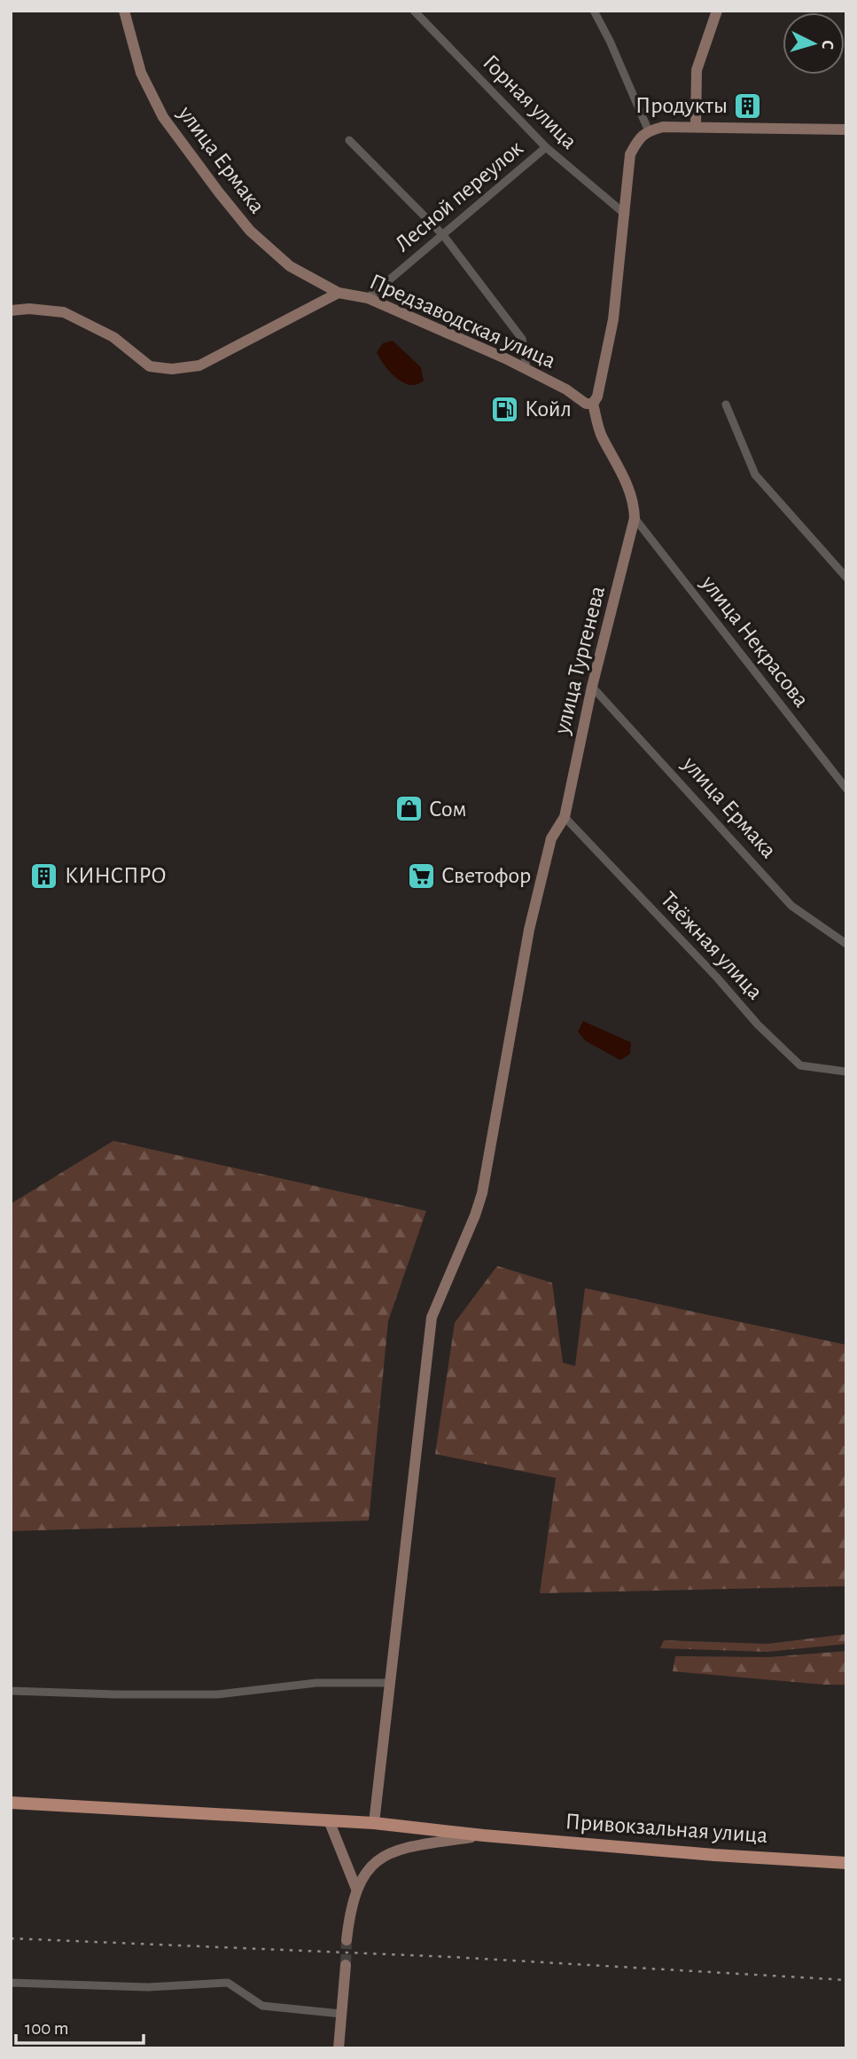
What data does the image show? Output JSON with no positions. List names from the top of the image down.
{
  "streets": {
    "main road": ["Привокзальная улица"],
    "street": [
      "Горная улица",
      "улица Ермака",
      "Лесной переулок",
      "Предзаводская улица",
      "улица Некрасова",
      "улица Тургенева",
      "Таёжная улица"
    ]
  },
  "crossings": [
    ["Горная улица", "Лесной переулок"],
    ["улица Ермака", "Предзаводская улица"],
    ["улица Ермака", "улица Тургенева"],
    ["Лесной переулок", "Предзаводская улица"],
    ["Предзаводская улица", "улица Тургенева"],
    ["улица Некрасова", "улица Тургенева"],
    ["улица Тургенева", "Таёжная улица"],
    ["улица Тургенева", "Привокзальная улица"]
  ],
  "places": {
    "building": ["Продукты", "КИНСПРО"],
    "fuel station": ["Койл"],
    "shop": ["Сом"],
    "supermarket": ["Светофор"]
  },
  "scale_bar": "100 m",
  "north": "right"
}
